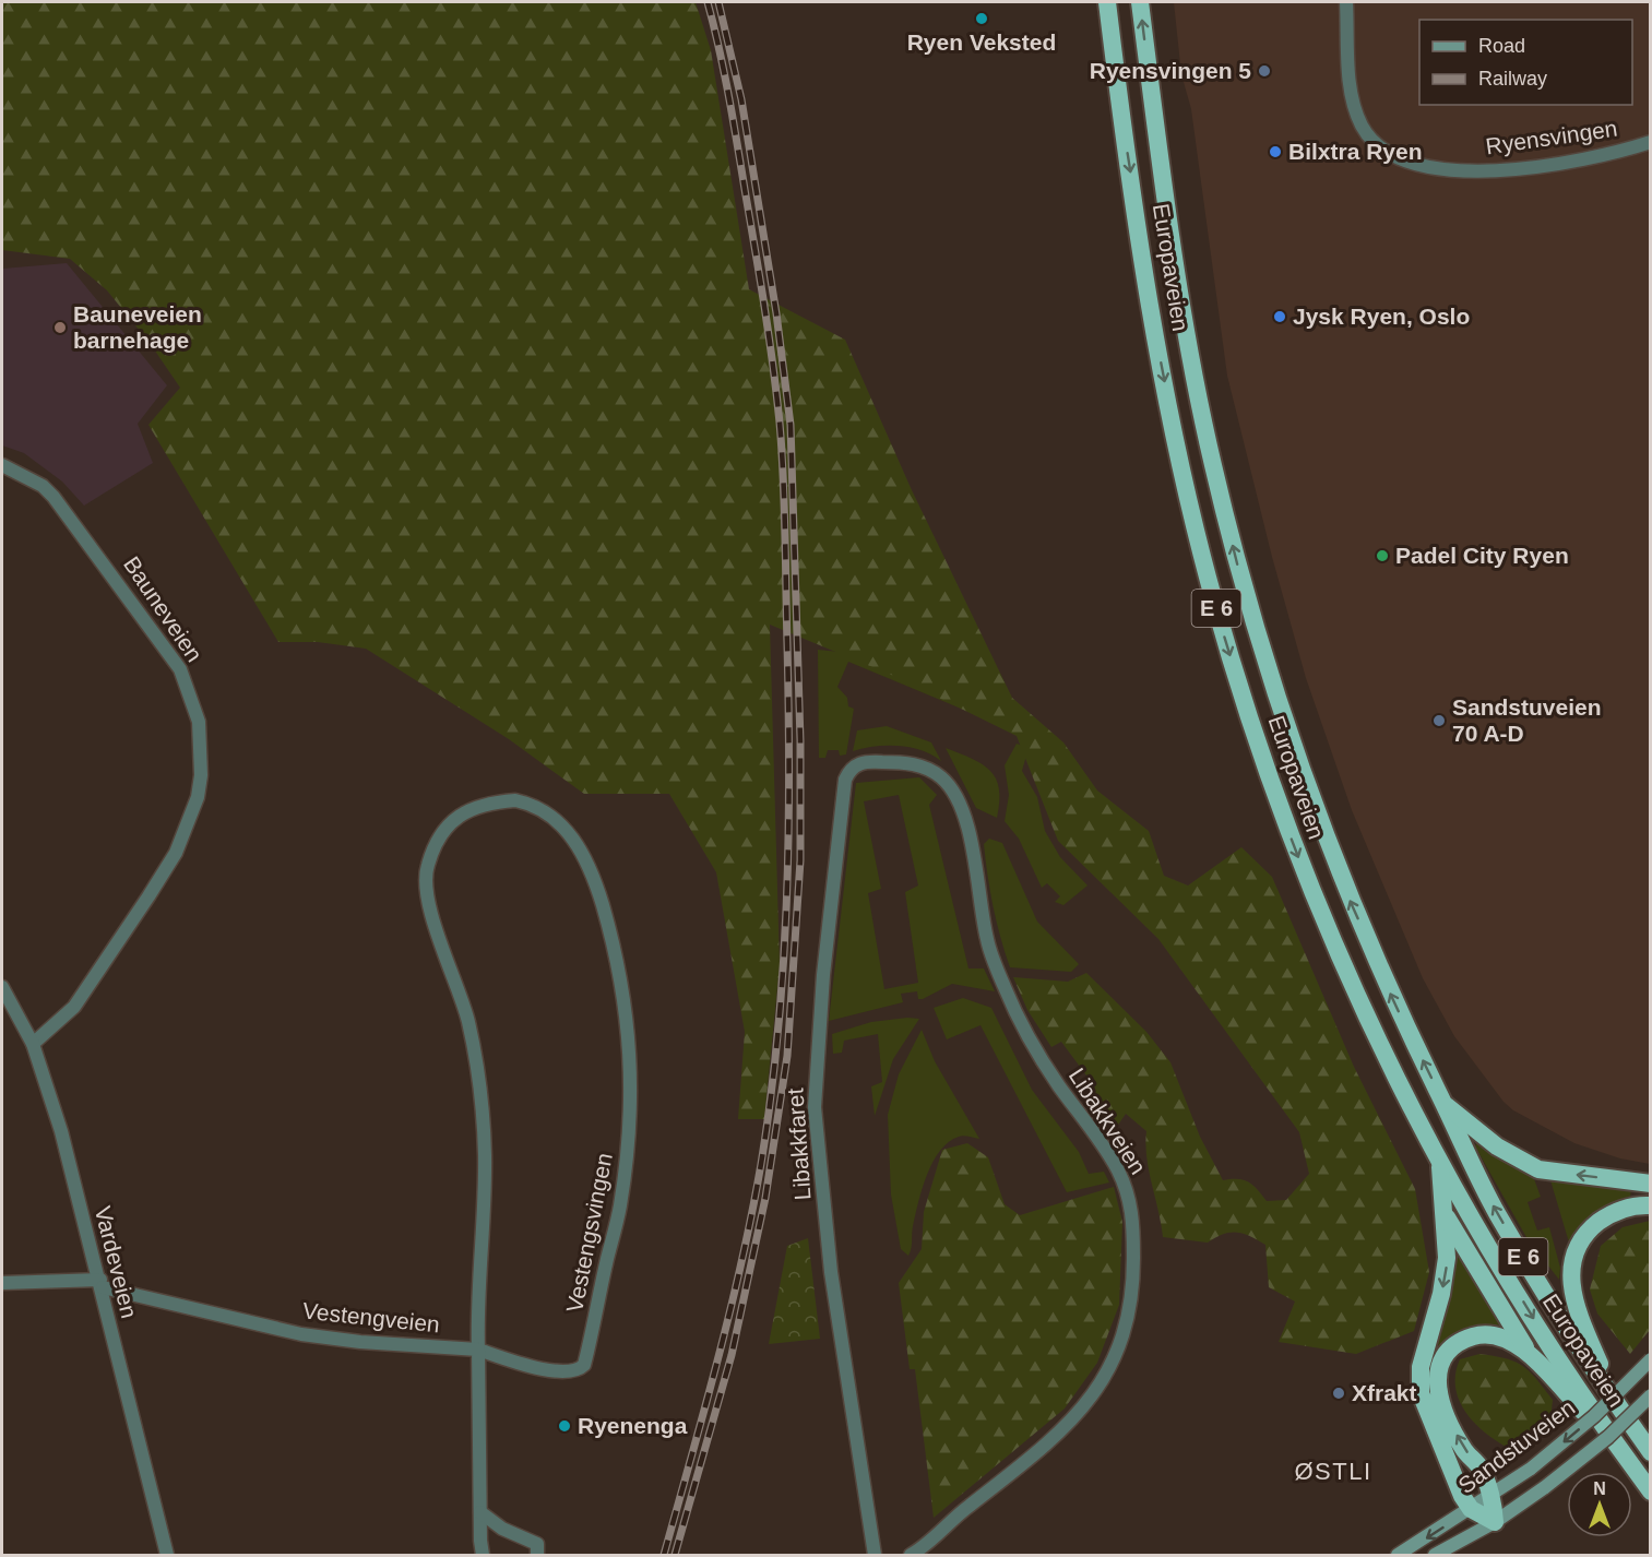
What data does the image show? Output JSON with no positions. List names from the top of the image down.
{
  "streets": {
    "highway": ["Europaveien", "E 6"],
    "main road": ["Sandstuveien"],
    "street": [
      "Ryensvingen",
      "Bauneveien",
      "Libakkveien",
      "Libakkfaret",
      "Vestengsvingen",
      "Vardeveien",
      "Vestengveien"
    ]
  },
  "crossings": [
    ["Europaveien", "E 6"],
    ["E 6", "Sandstuveien"],
    ["Bauneveien", "Vardeveien"],
    ["Libakkveien", "Libakkfaret"],
    ["Vestengsvingen", "Vestengveien"],
    ["Vardeveien", "Vestengveien"]
  ],
  "districts": ["ØSTLI"],
  "places": [
    "Ryen Veksted",
    "Ryensvingen 5",
    "Bilxtra Ryen",
    "Jysk Ryen, Oslo",
    "Bauneveien barnehage",
    "Padel City Ryen",
    "Sandstuveien 70 A-D",
    "Xfrakt",
    "Ryenenga"
  ],
  "legend": ["Road", "Railway"],
  "north": "top"
}
